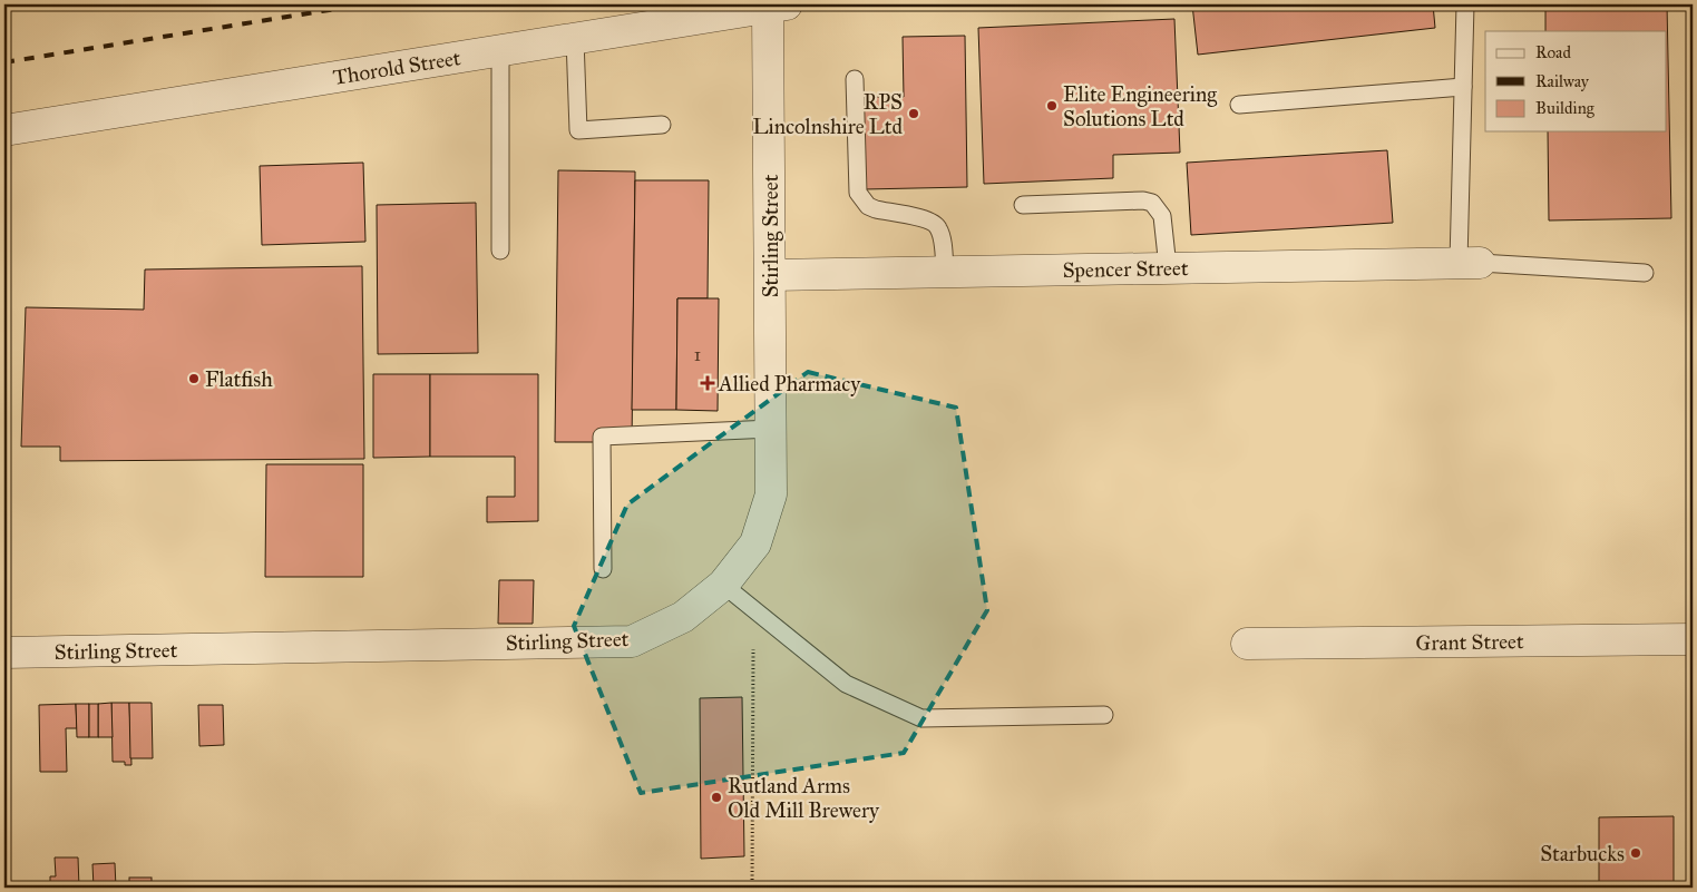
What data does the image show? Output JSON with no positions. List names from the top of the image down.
{
  "streets": {
    "street": [
      "Thorold Street",
      "Stirling Street",
      "Spencer Street",
      "Grant Street"
    ]
  },
  "crossings": [
    ["Thorold Street", "Stirling Street"],
    ["Stirling Street", "Spencer Street"]
  ],
  "places": {
    "other": [
      "Elite Engineering Solutions Ltd",
      "RPS Lincolnshire Ltd",
      "Flatfish",
      "Rutland Arms Old Mill Brewery",
      "Starbucks"
    ],
    "health": ["Allied Pharmacy"]
  },
  "house_numbers": ["1"],
  "legend": ["Road", "Railway", "Building"]
}
